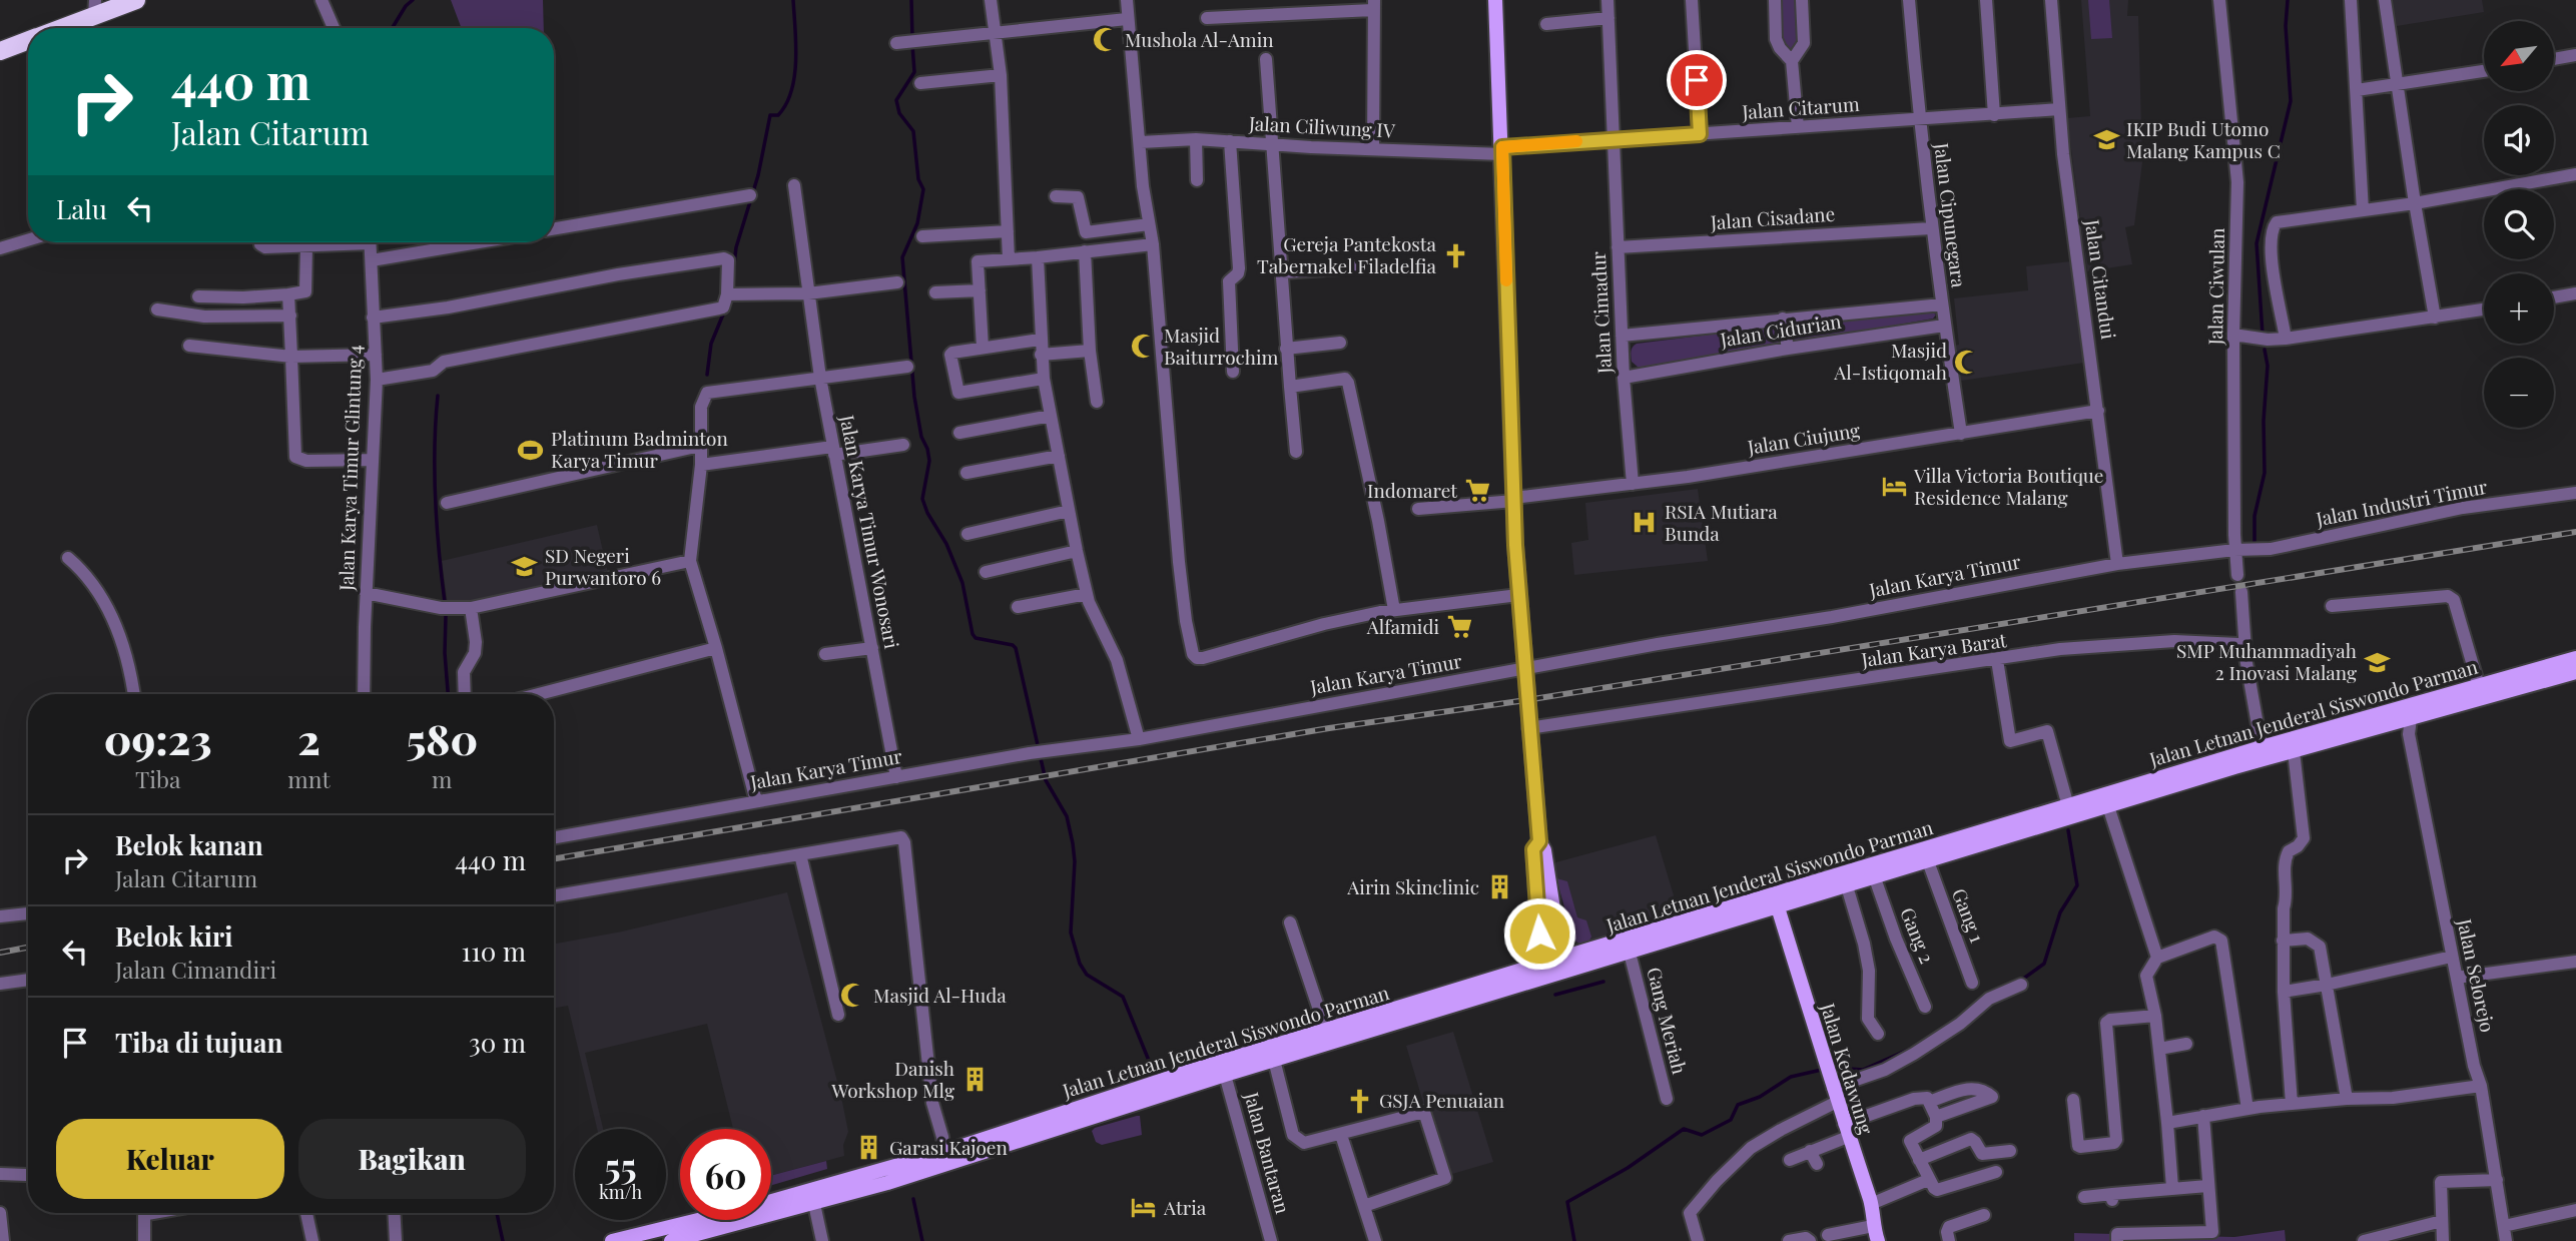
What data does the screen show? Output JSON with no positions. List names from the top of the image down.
{
  "streets": {
    "main road": ["Jalan Letnan Jenderal Siswondo Parman", "Jalan Kedawung"],
    "street": [
      "Jalan Citarum",
      "Jalan Ciliwung IV",
      "Jalan Cipunegara",
      "Jalan Cisadane",
      "Jalan Citandui",
      "Jalan Ciwulan",
      "Jalan Cimadur",
      "Jalan Cidurian",
      "Jalan Ciujung",
      "Jalan Karya Timur Glintung 4",
      "Jalan Industri Timur",
      "Jalan Karya Timur Wonosari",
      "Jalan Karya Timur",
      "Jalan Karya Barat",
      "Gang 1",
      "Gang 2",
      "Jalan Selorejo",
      "Gang Meriah",
      "Jalan Bantaran"
    ]
  },
  "crossings": [
    ["Jalan Citarum", "Jalan Ciliwung IV"],
    ["Jalan Citarum", "Jalan Cipunegara"],
    ["Jalan Citarum", "Jalan Citandui"],
    ["Jalan Citarum", "Jalan Cimadur"],
    ["Jalan Cipunegara", "Jalan Cisadane"],
    ["Jalan Cipunegara", "Jalan Cidurian"],
    ["Jalan Cipunegara", "Jalan Ciujung"],
    ["Jalan Cisadane", "Jalan Cimadur"],
    ["Jalan Citandui", "Jalan Ciujung"],
    ["Jalan Citandui", "Jalan Karya Timur"],
    ["Jalan Ciwulan", "Jalan Industri Timur"],
    ["Jalan Ciwulan", "Jalan Karya Timur"],
    ["Jalan Cimadur", "Jalan Cidurian"],
    ["Jalan Cimadur", "Jalan Ciujung"],
    ["Jalan Industri Timur", "Jalan Karya Timur"],
    ["Jalan Karya Timur Wonosari", "Jalan Karya Timur"],
    ["Jalan Letnan Jenderal Siswondo Parman", "Gang 1"],
    ["Jalan Letnan Jenderal Siswondo Parman", "Gang 2"],
    ["Jalan Letnan Jenderal Siswondo Parman", "Jalan Selorejo"],
    ["Jalan Letnan Jenderal Siswondo Parman", "Gang Meriah"],
    ["Jalan Letnan Jenderal Siswondo Parman", "Jalan Kedawung"],
    ["Jalan Letnan Jenderal Siswondo Parman", "Jalan Bantaran"]
  ],
  "places": {
    "mosque": [
      "Mushola Al-Amin",
      "Masjid Baiturrochim",
      "Masjid Al-Istiqomah",
      "Masjid Al-Huda"
    ],
    "school or university": ["IKIP Budi Utomo Malang Kampus C", "SD Negeri Purwantoro 6", "SMP Muhammadiyah 2 Inovasi Malang"],
    "church": ["Gereja Pantekosta Tabernakel Filadelfia", "GSJA Penuaian"],
    "sports": ["Platinum Badminton Karya Timur"],
    "hotel": ["Villa Victoria Boutique Residence Malang", "Atria"],
    "supermarket": ["Indomaret", "Alfamidi"],
    "hospital": ["RSIA Mutiara Bunda"],
    "building": ["Airin Skinclinic", "Danish Workshop Mlg", "Garasi Kajoen"]
  },
  "north": "bottom left",
  "page": {
    "map_buttons": ["+", "−"],
    "turn": ["440 m", "Jalan Citarum"],
    "then": "Lalu",
    "eta": [
      "09:23",
      "Tiba",
      "2",
      "mnt",
      "580",
      "m"
    ],
    "list": [
      {
        "name": "Belok kanan",
        "note": "Jalan Citarum",
        "value": "440 m"
      },
      {
        "name": "Belok kiri",
        "note": "Jalan Cimandiri",
        "value": "110 m"
      },
      {
        "name": "Tiba di tujuan",
        "value": "30 m"
      }
    ],
    "buttons": ["Keluar", "Bagikan"],
    "speed": "55 km/h",
    "limit": "60"
  }
}
